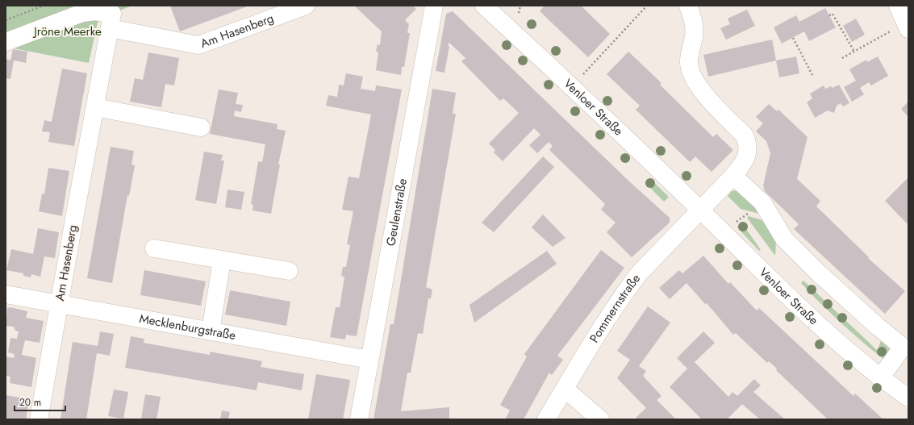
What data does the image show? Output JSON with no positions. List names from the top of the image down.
{
  "streets": {
    "street": [
      "Am Hasenberg",
      "Venloer Straße",
      "Geulenstraße",
      "Pommernstraße",
      "Mecklenburgstraße"
    ]
  },
  "crossings": [
    ["Am Hasenberg", "Mecklenburgstraße"],
    ["Venloer Straße", "Pommernstraße"],
    ["Geulenstraße", "Mecklenburgstraße"]
  ],
  "parks": ["Jröne Meerke"],
  "scale_bar": "20 m"
}
